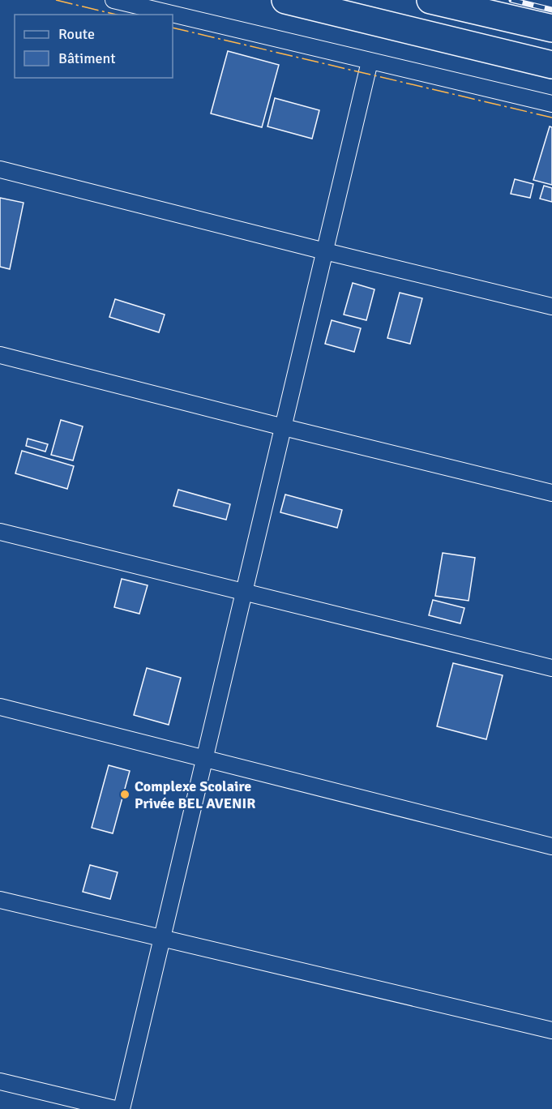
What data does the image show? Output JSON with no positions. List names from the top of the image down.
{
  "places": ["Complexe Scolaire Privée BEL AVENIR"],
  "legend": ["Route", "Bâtiment"]
}
